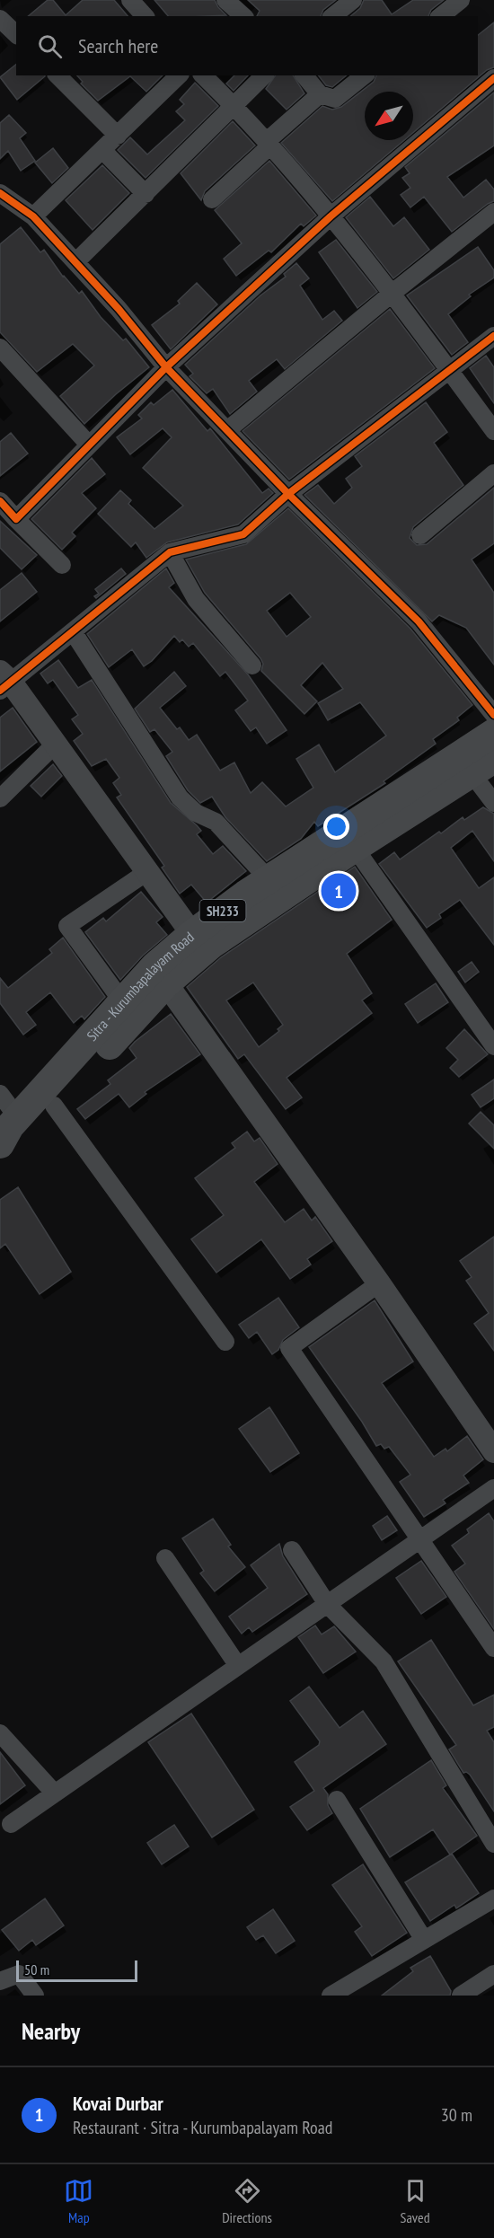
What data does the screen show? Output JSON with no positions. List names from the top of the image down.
{
  "streets": {
    "main road": ["SH233", "Sitra - Kurumbapalayam Road"]
  },
  "scale_bar": "50 m",
  "north": "bottom left",
  "page": {
    "search": "Search here",
    "pins": "1",
    "scale": "50 m",
    "heading": "Nearby",
    "list": [
      {
        "mark": "1",
        "name": "Kovai Durbar",
        "note": "Restaurant · Sitra - Kurumbapalayam Road",
        "value": "30 m"
      }
    ],
    "nav": ["Map", "Directions", "Saved"]
  }
}
